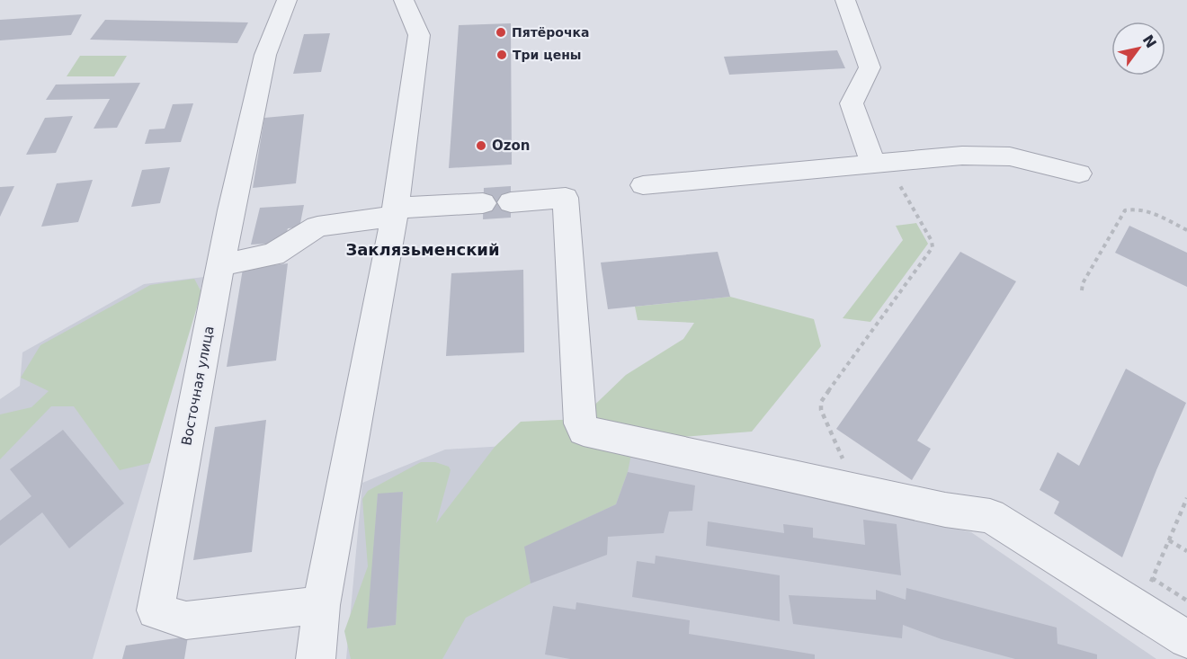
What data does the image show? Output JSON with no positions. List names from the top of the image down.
{
  "streets": {
    "street": ["Восточная улица"]
  },
  "districts": ["Заклязьменский"],
  "places": ["Пятёрочка", "Три цены", "Ozon"],
  "north": "top right"
}
